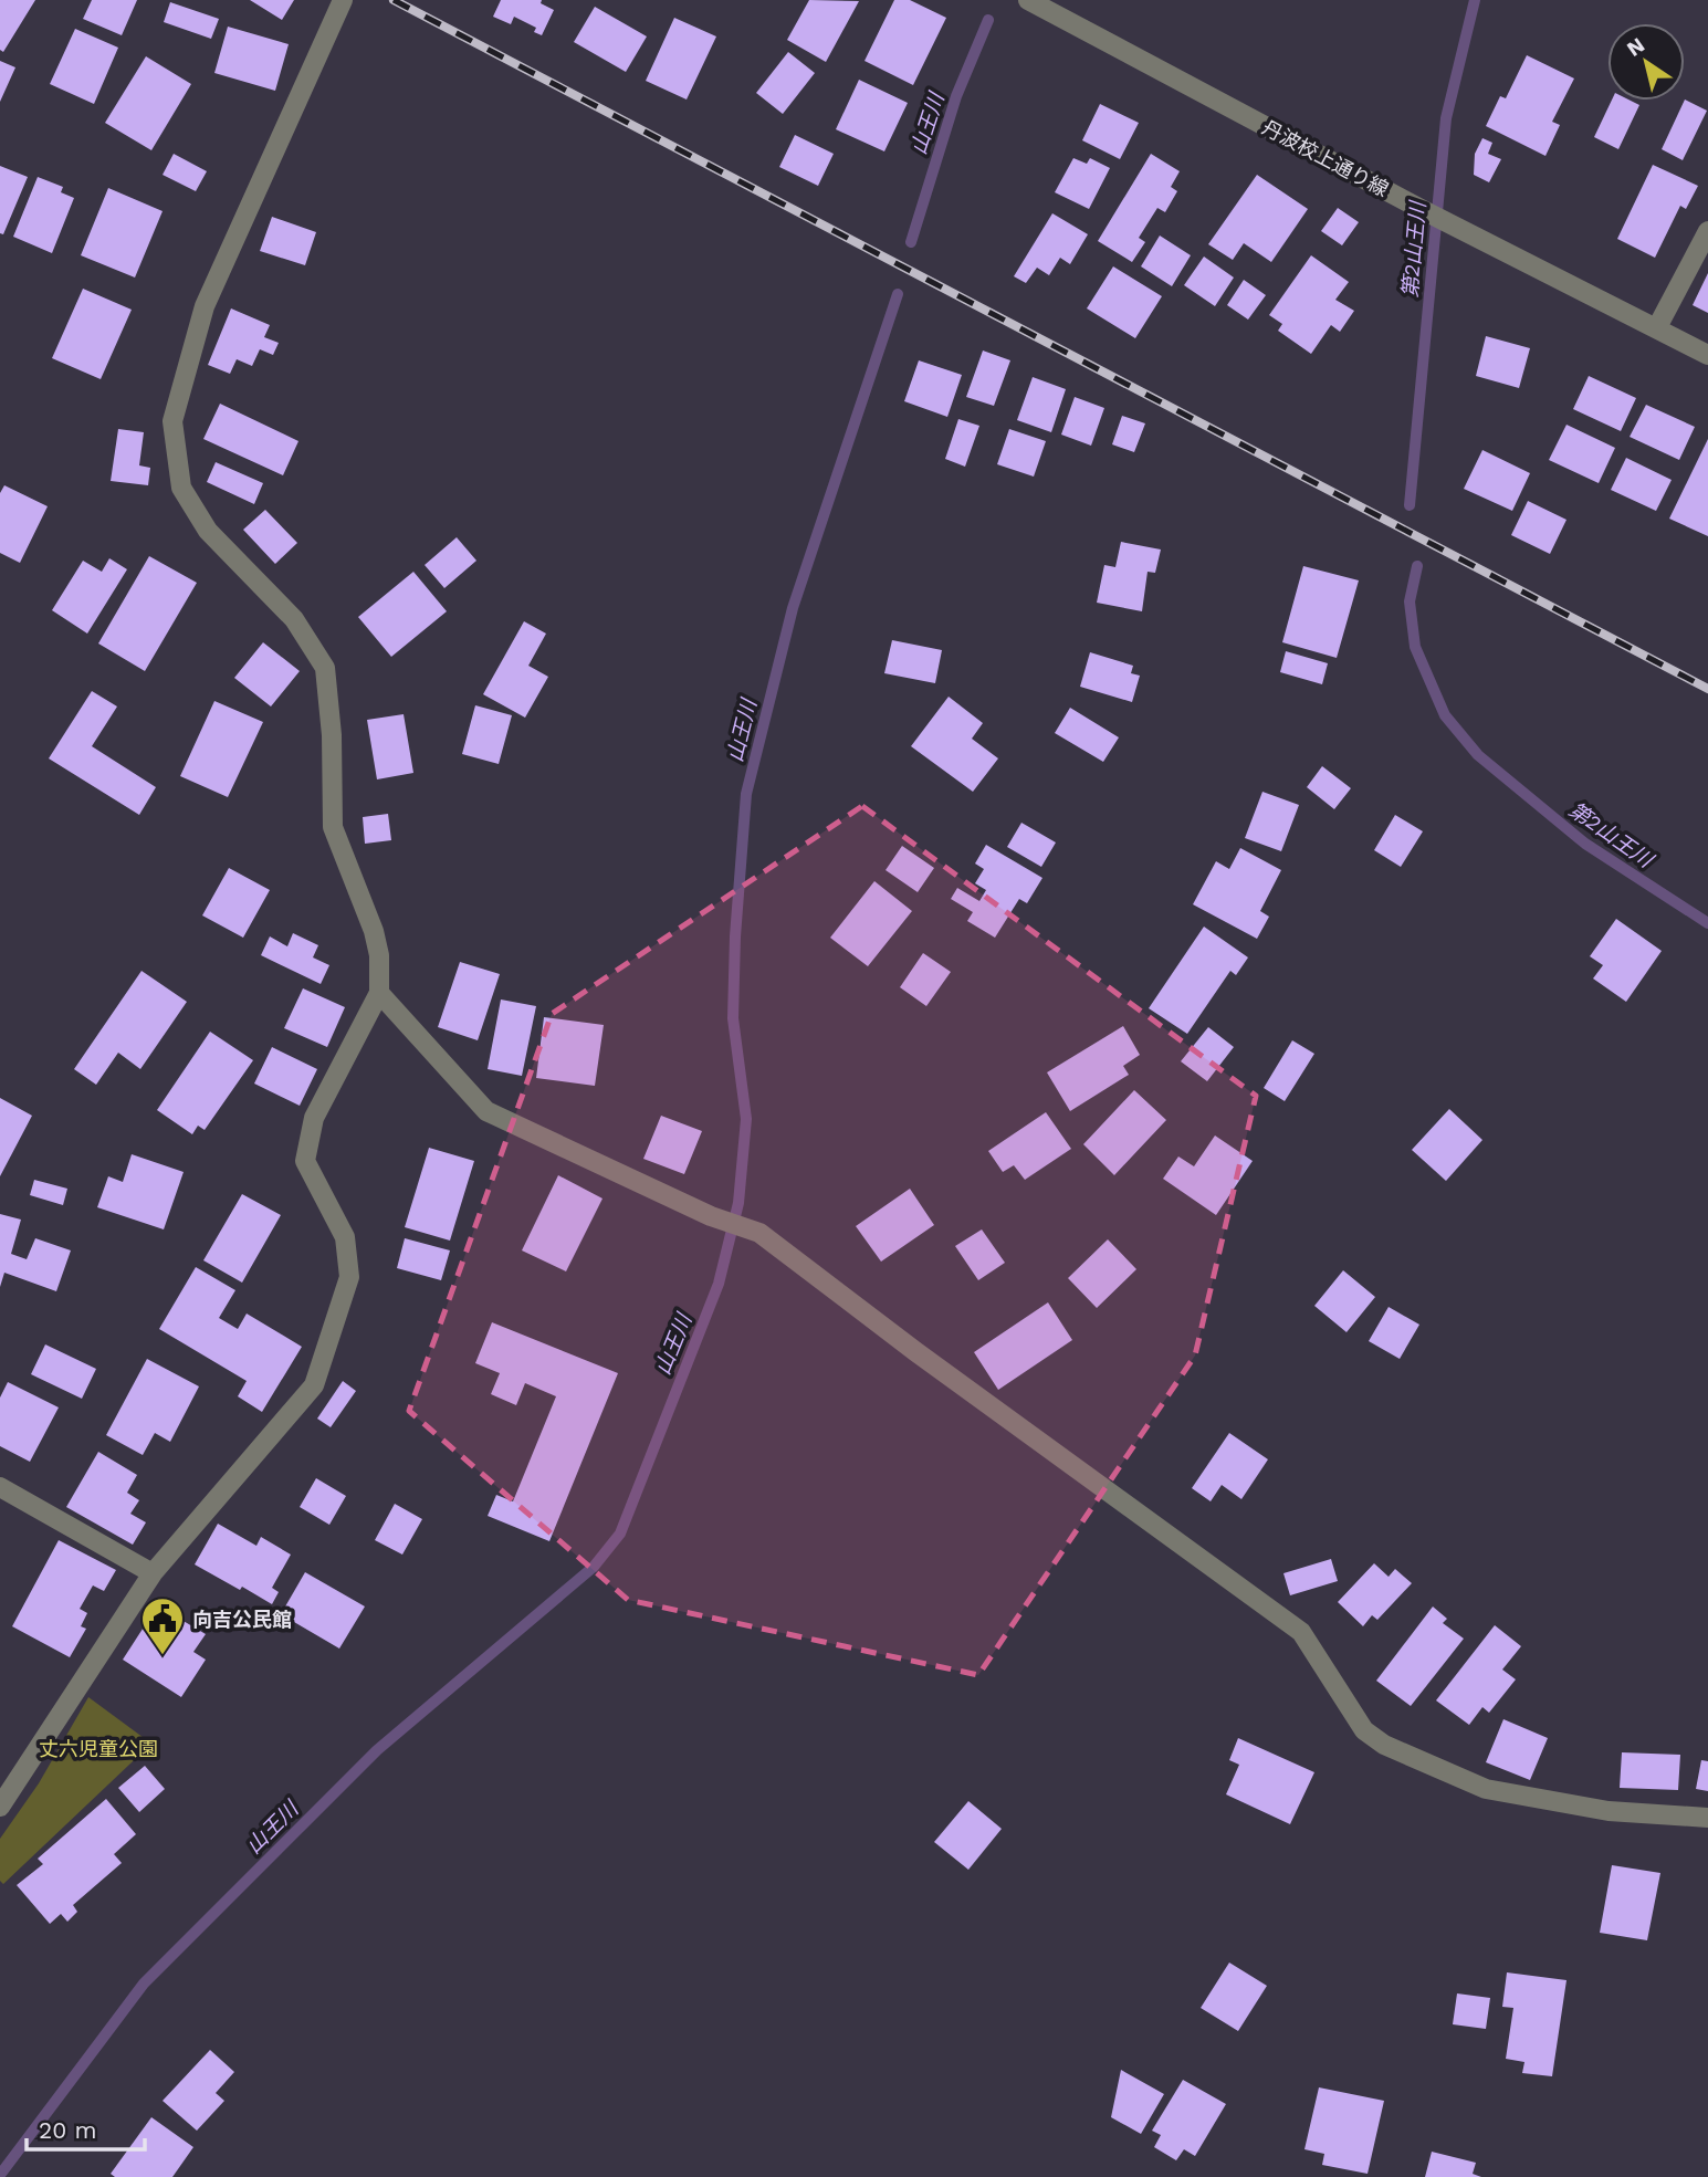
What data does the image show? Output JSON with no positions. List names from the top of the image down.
{
  "streets": {
    "street": ["丹波校上通り線"]
  },
  "water": ["山王川", "第2山王川"],
  "parks": ["丈六児童公園"],
  "places": {
    "public building": ["向吉公民館"]
  },
  "scale_bar": "20 m",
  "north": "top left"
}
